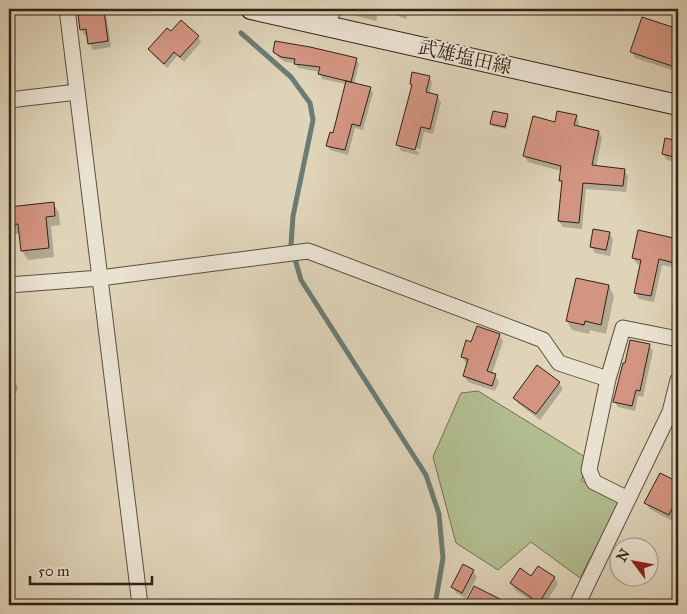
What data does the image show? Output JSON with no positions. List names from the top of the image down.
{
  "streets": {
    "main road": ["武雄塩田線"]
  },
  "scale_bar": "50 m",
  "north": "top left"
}
